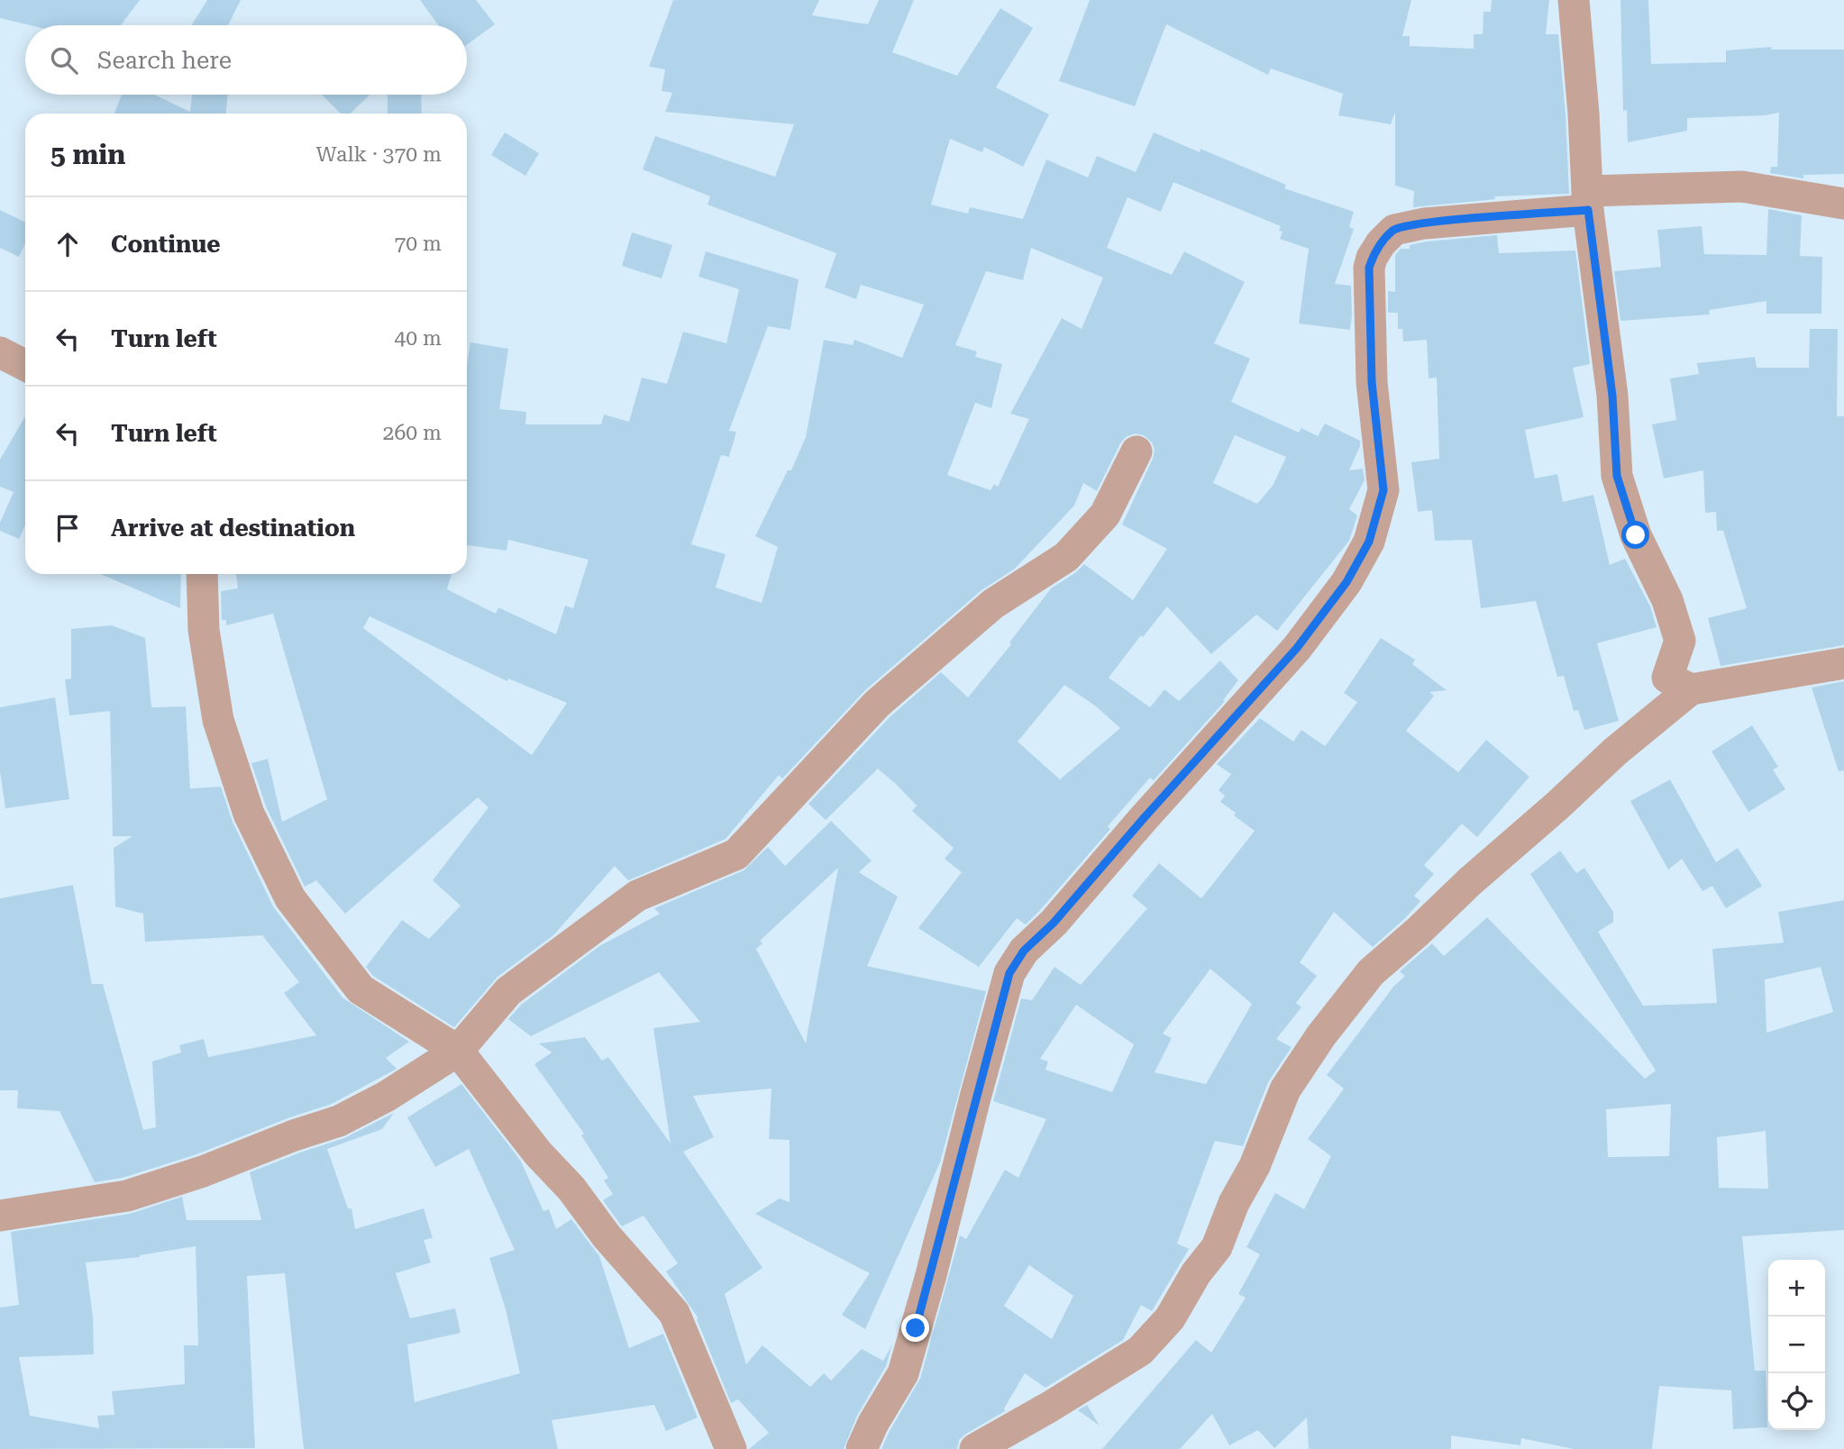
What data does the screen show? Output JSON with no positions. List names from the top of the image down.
{
  "page": {
    "search": "Search here",
    "heading": ["5 min", "Walk · 370 m"],
    "list": [
      ["Continue", "70 m"],
      ["Turn left", "40 m"],
      ["Turn left", "260 m"],
      "Arrive at destination"
    ],
    "map_buttons": ["+", "−"]
  }
}
